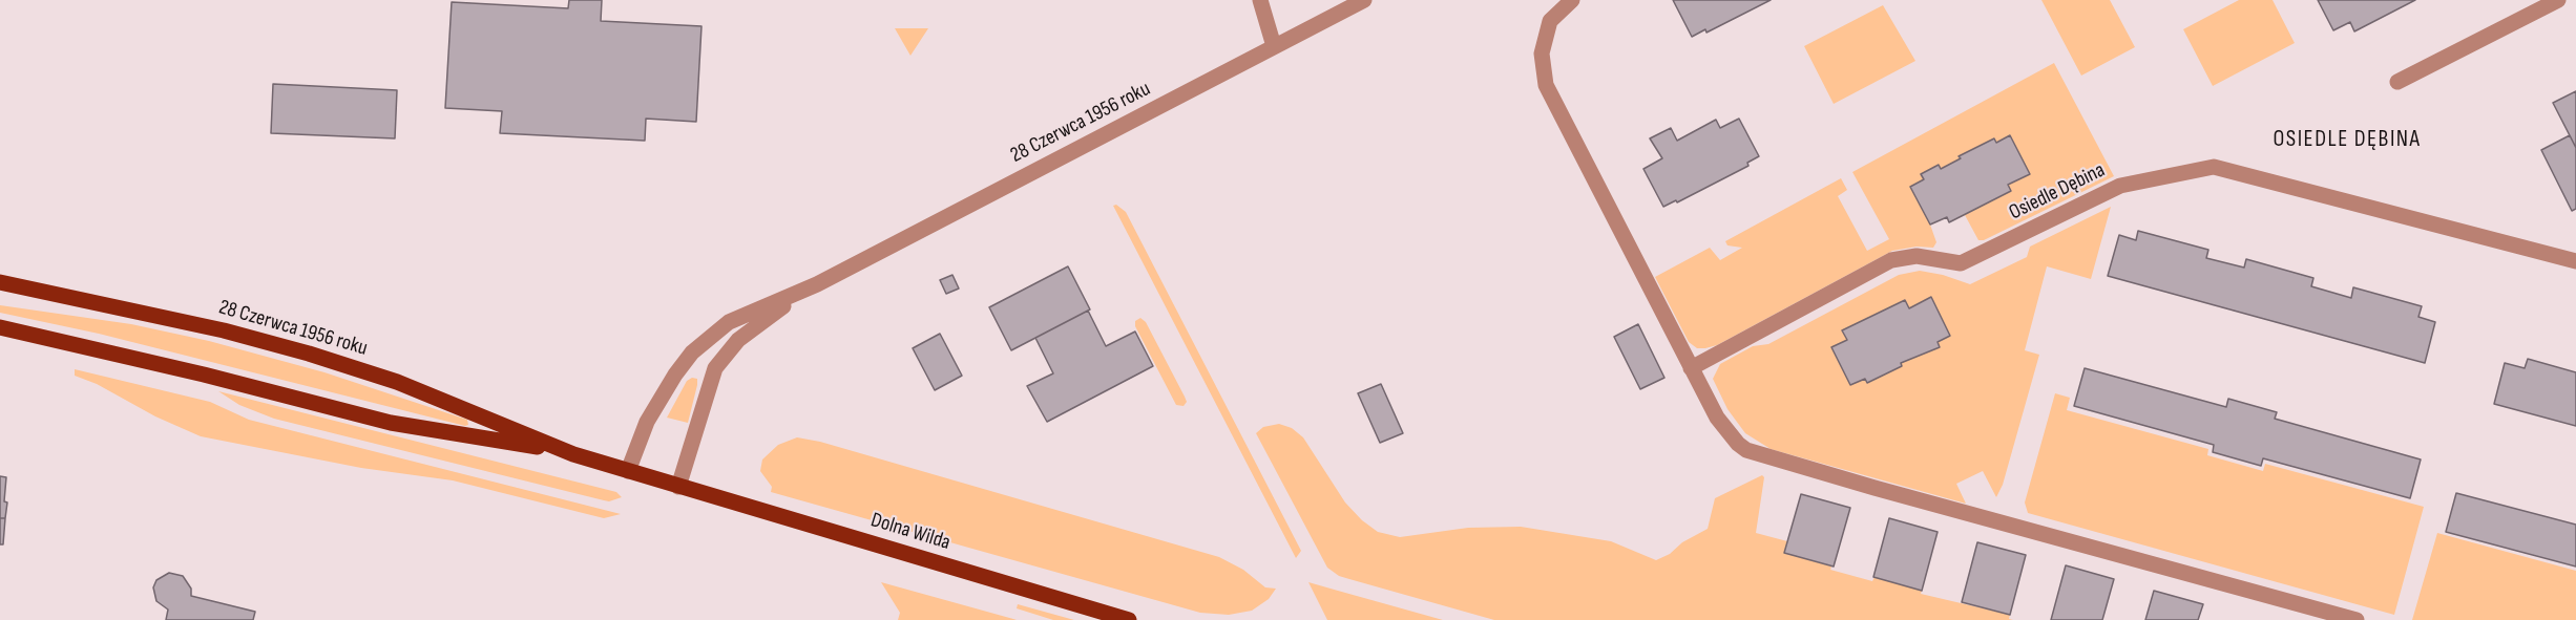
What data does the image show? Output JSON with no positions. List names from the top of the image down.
{
  "streets": {
    "main road": ["28 Czerwca 1956 roku", "Dolna Wilda"],
    "street": ["Osiedle Dębina"]
  },
  "crossings": [
    ["28 Czerwca 1956 roku", "Dolna Wilda"]
  ],
  "districts": ["OSIEDLE DĘBINA"]
}
